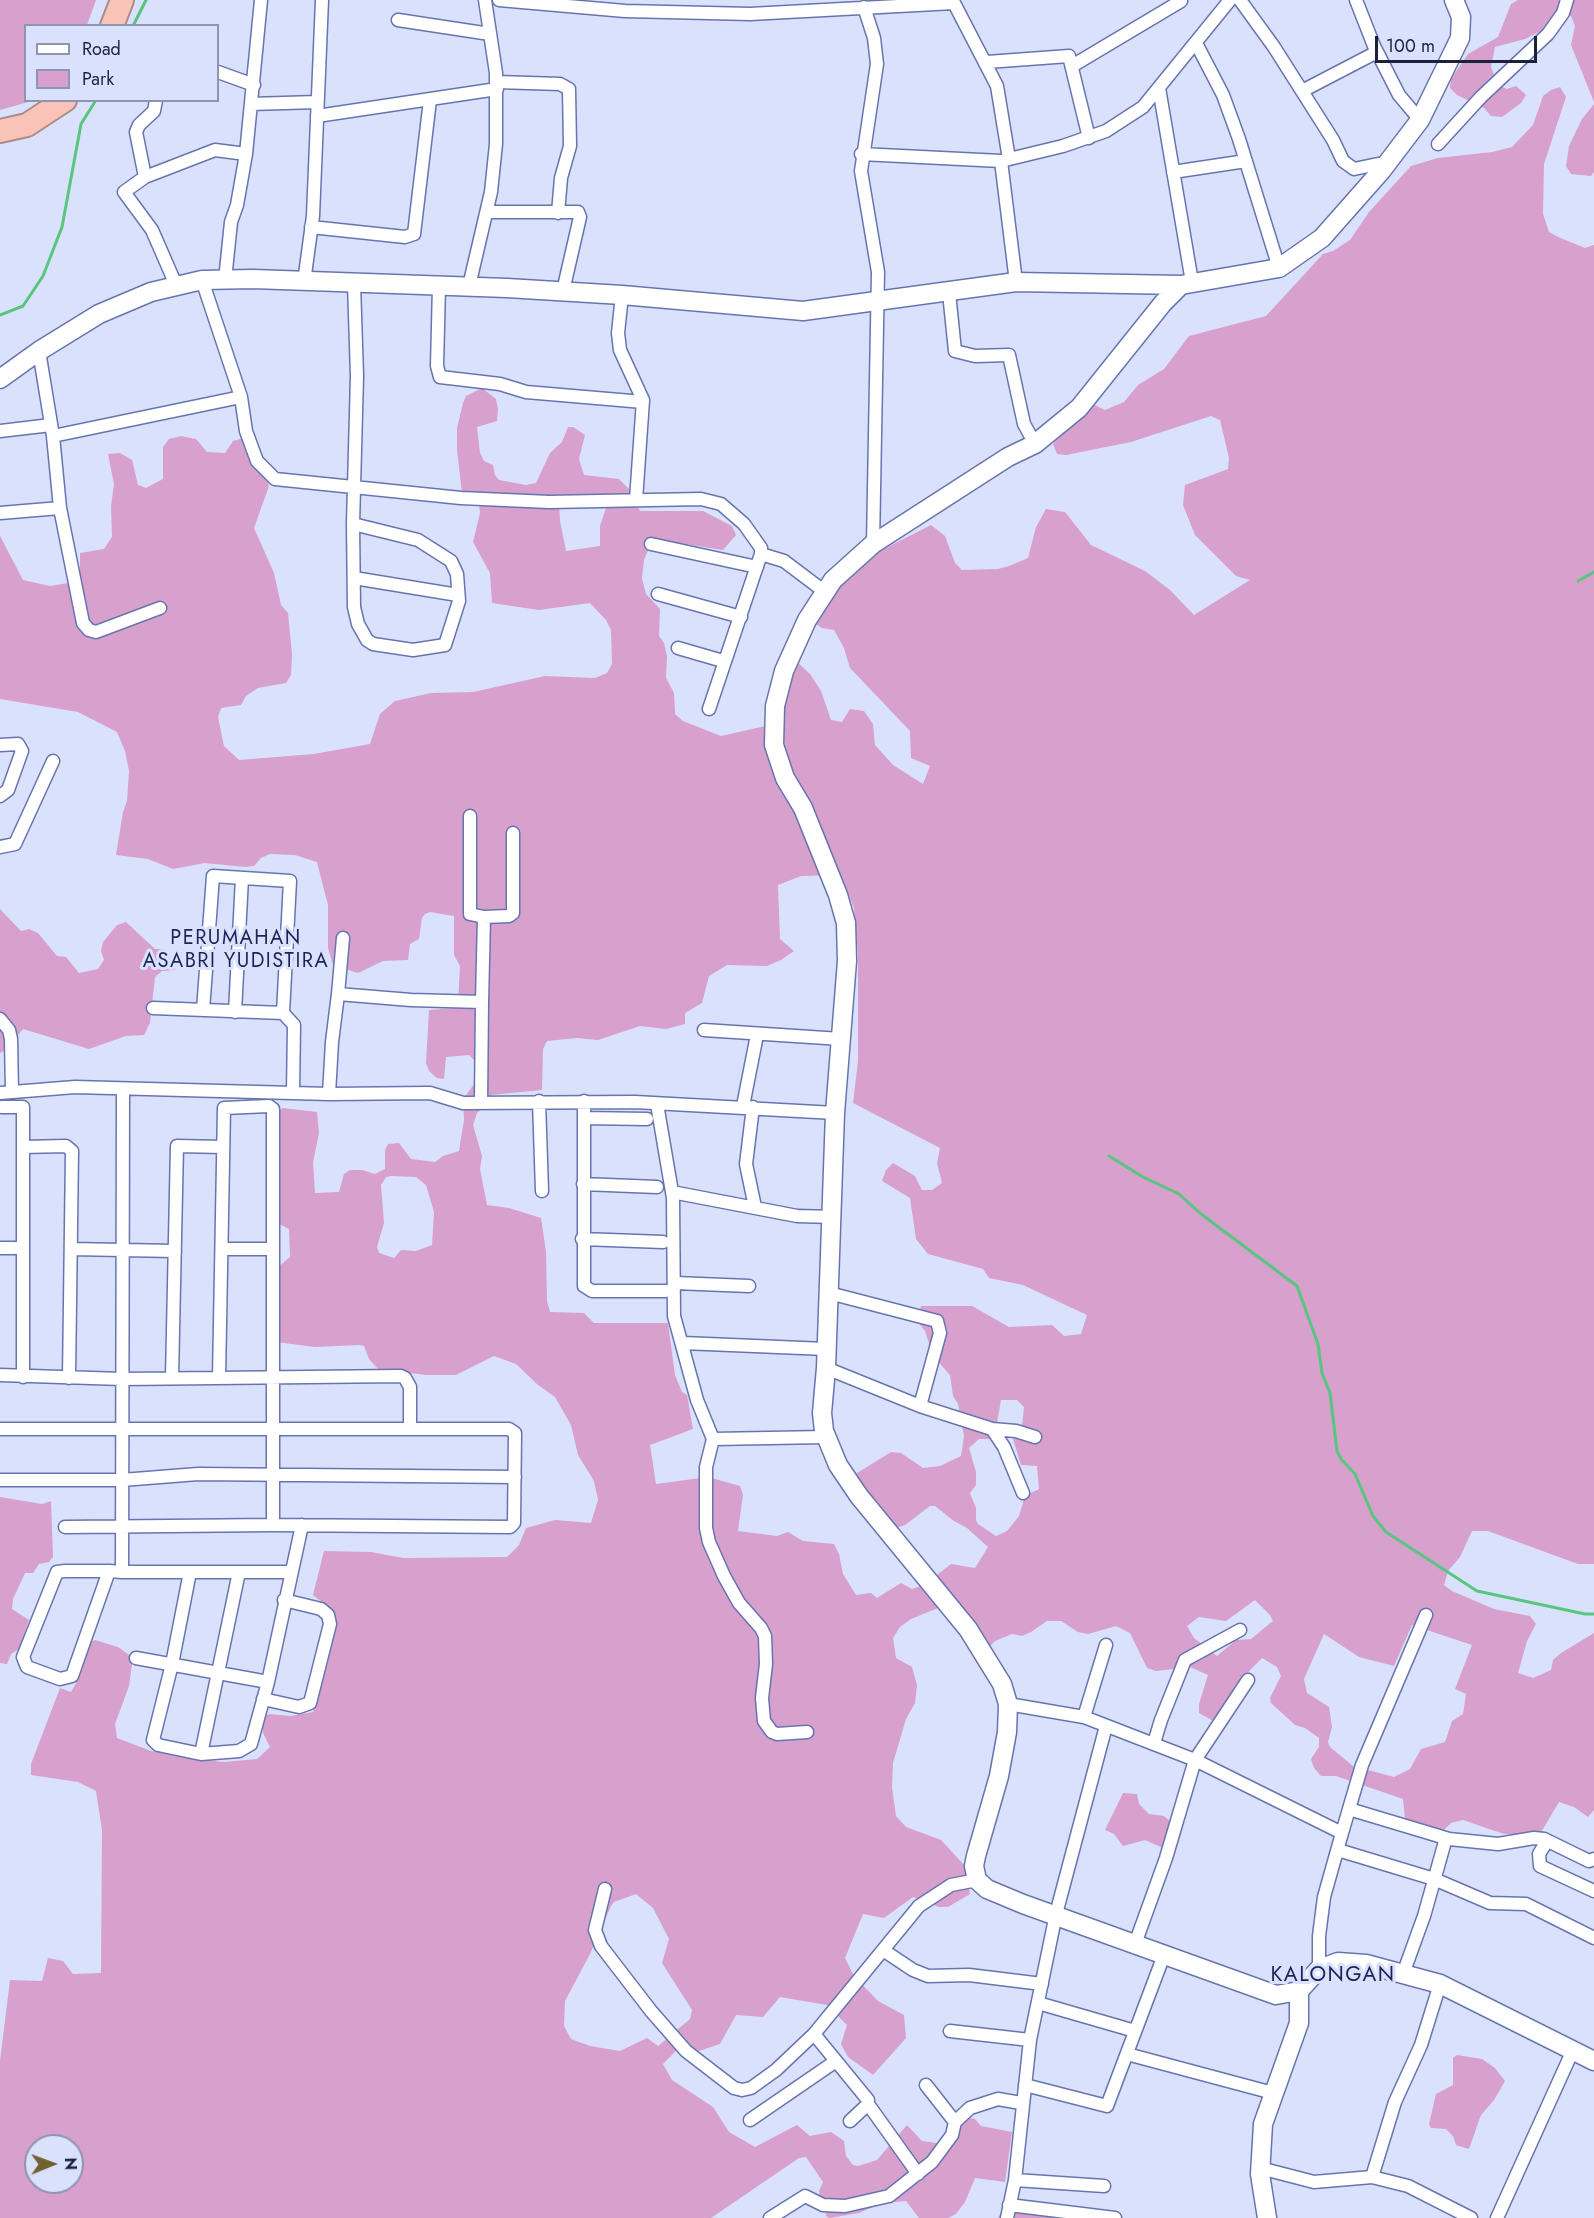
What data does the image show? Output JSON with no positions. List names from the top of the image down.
{
  "districts": ["PERUMAHAN ASABRI YUDISTIRA", "KALONGAN"],
  "legend": ["Road", "Park"],
  "scale_bar": "100 m",
  "north": "right"
}
